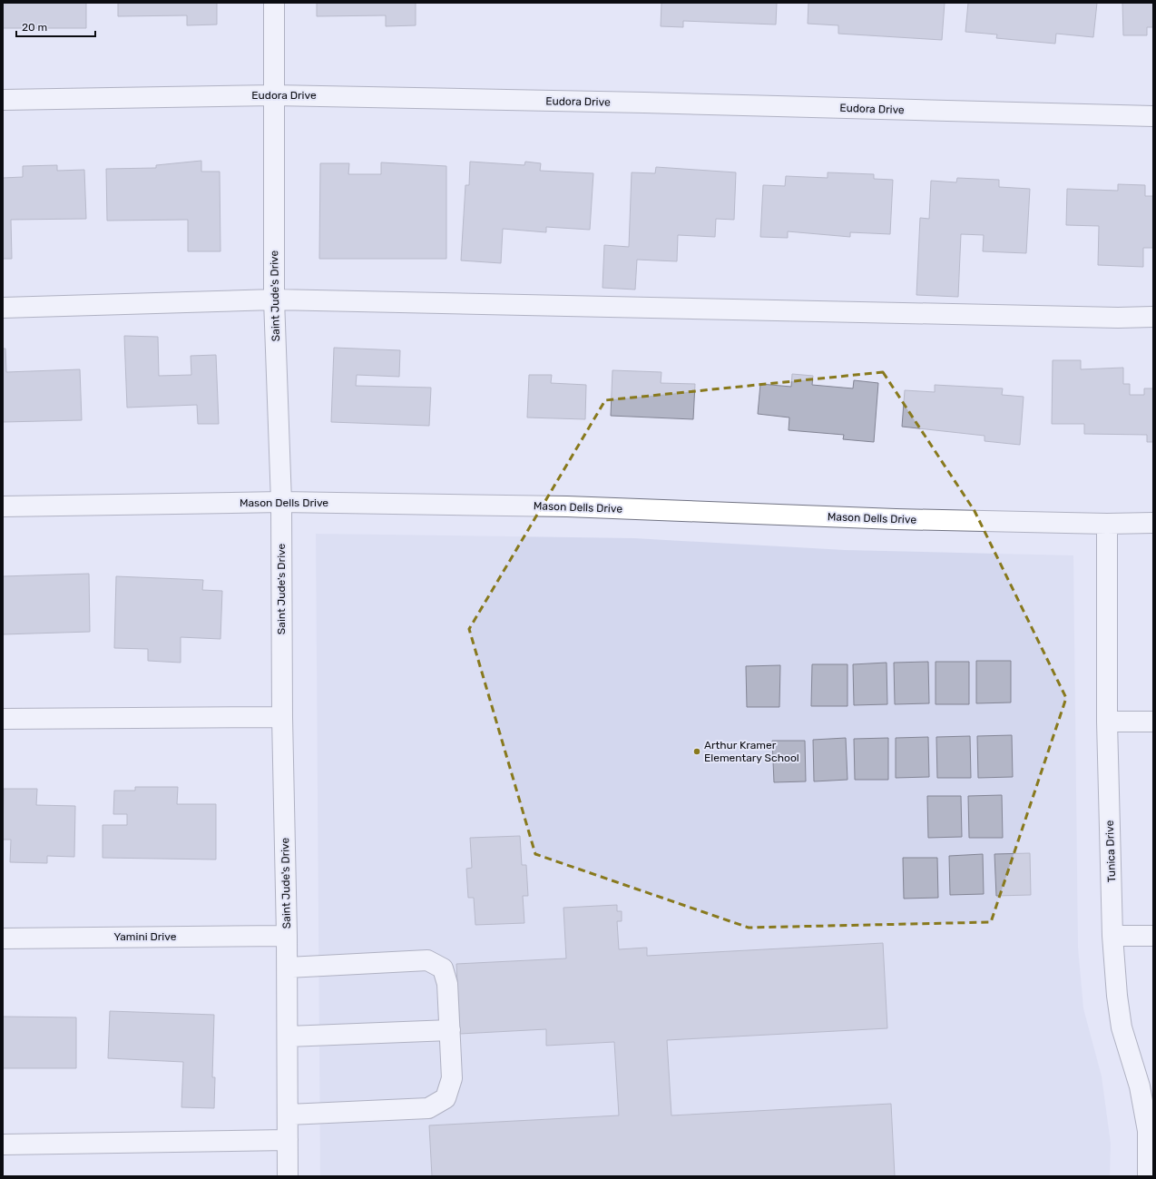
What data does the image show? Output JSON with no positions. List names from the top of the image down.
{
  "streets": {
    "street": [
      "Eudora Drive",
      "Saint Jude's Drive",
      "Mason Dells Drive",
      "Tunica Drive",
      "Yamini Drive"
    ]
  },
  "crossings": [
    ["Eudora Drive", "Saint Jude's Drive"],
    ["Saint Jude's Drive", "Mason Dells Drive"],
    ["Saint Jude's Drive", "Yamini Drive"],
    ["Mason Dells Drive", "Tunica Drive"]
  ],
  "places": ["Arthur Kramer Elementary School"],
  "scale_bar": "20 m"
}
